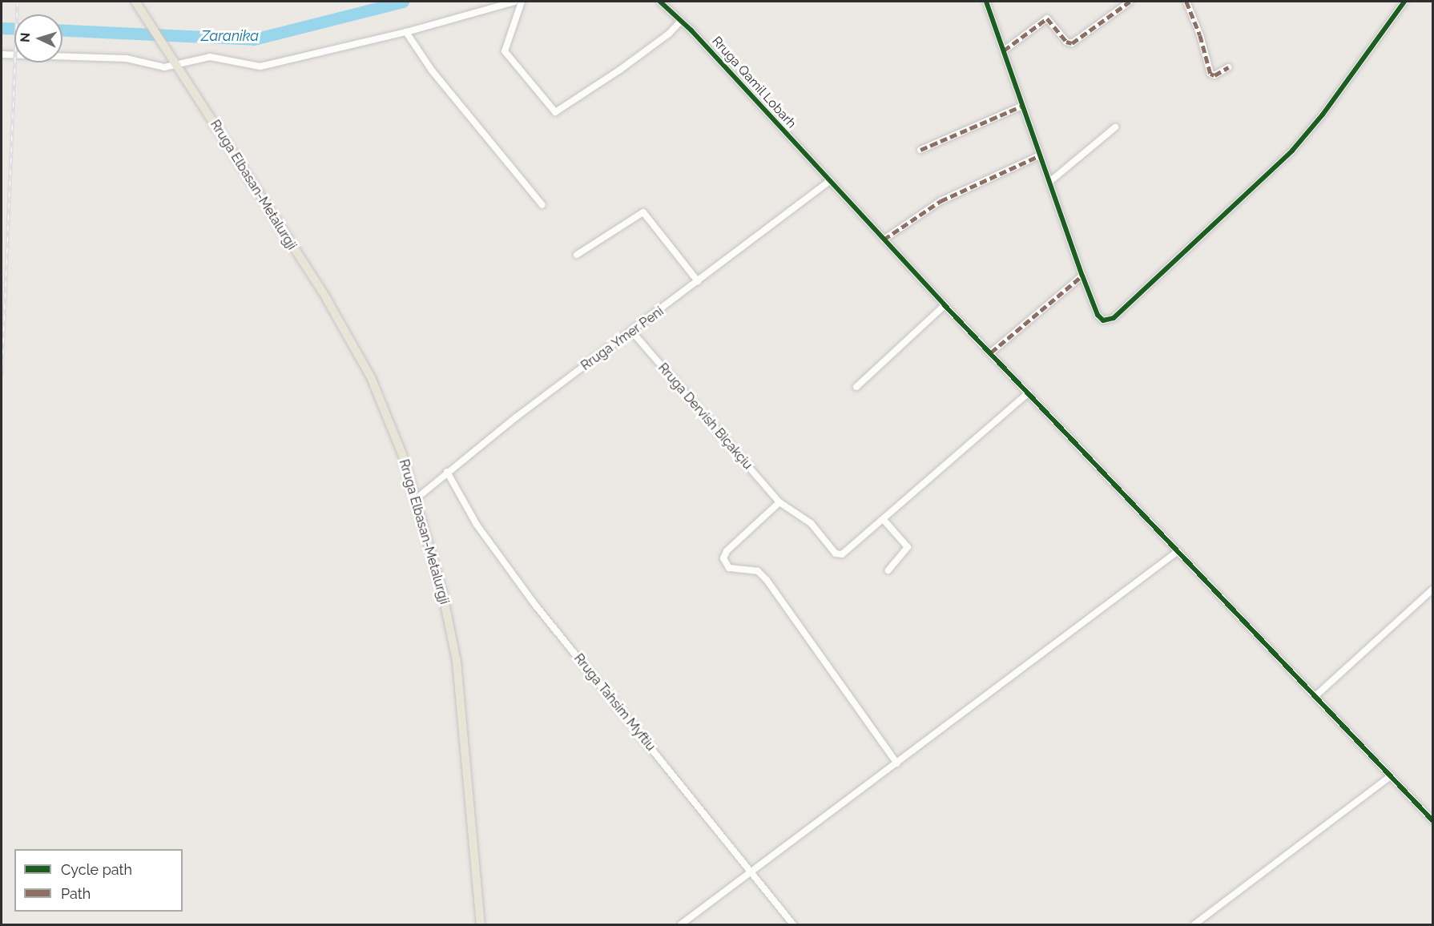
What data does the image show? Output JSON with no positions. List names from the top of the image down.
{
  "streets": {
    "main road": ["Rruga Elbasan-Metalurgji"],
    "street": [
      "Rruga Qamil Lobarh",
      "Rruga Ymer Peni",
      "Rruga Dervish Biçakçiu",
      "Rruga Tahsim Myftiu"
    ]
  },
  "crossings": [
    ["Rruga Qamil Lobarh", "Rruga Ymer Peni"],
    ["Rruga Qamil Lobarh", "Rruga Dervish Biçakçiu"],
    ["Rruga Elbasan-Metalurgji", "Rruga Ymer Peni"],
    ["Rruga Ymer Peni", "Rruga Dervish Biçakçiu"],
    ["Rruga Ymer Peni", "Rruga Tahsim Myftiu"]
  ],
  "water": ["Zaranika"],
  "legend": ["Cycle path", "Path"],
  "north": "left"
}
